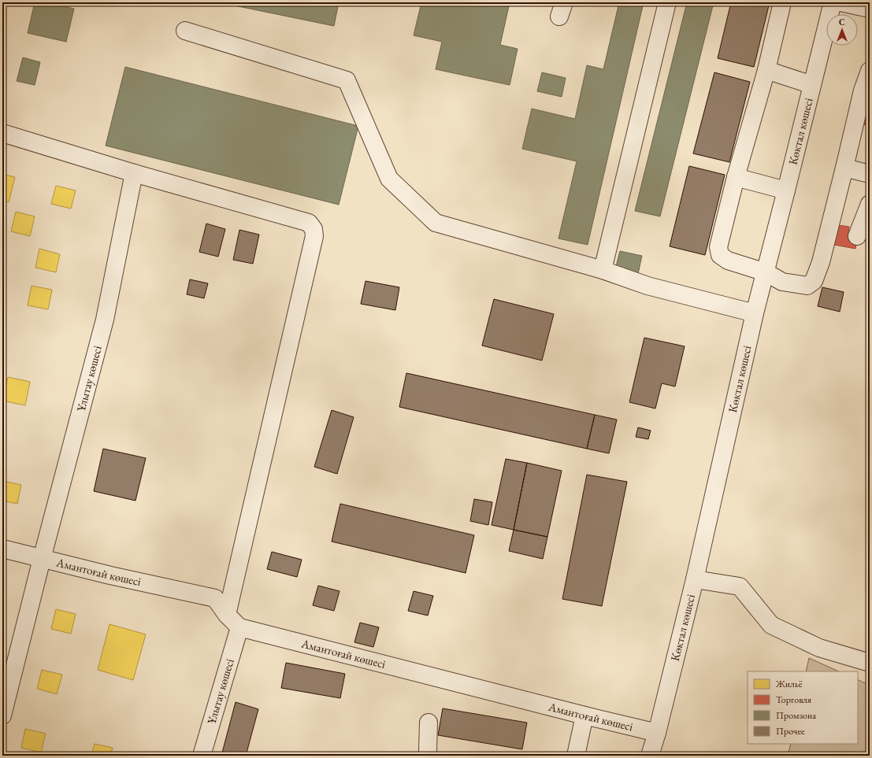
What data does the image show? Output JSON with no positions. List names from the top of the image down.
{
  "streets": {
    "street": ["Көктал көшесі", "Ұлытау көшесі", "Амантоғай көшесі"]
  },
  "crossings": [
    ["Көктал көшесі", "Амантоғай көшесі"],
    ["Ұлытау көшесі", "Амантоғай көшесі"]
  ],
  "legend": [
    "Жильё",
    "Торговля",
    "Промзона",
    "Прочее"
  ],
  "north": "top"
}
